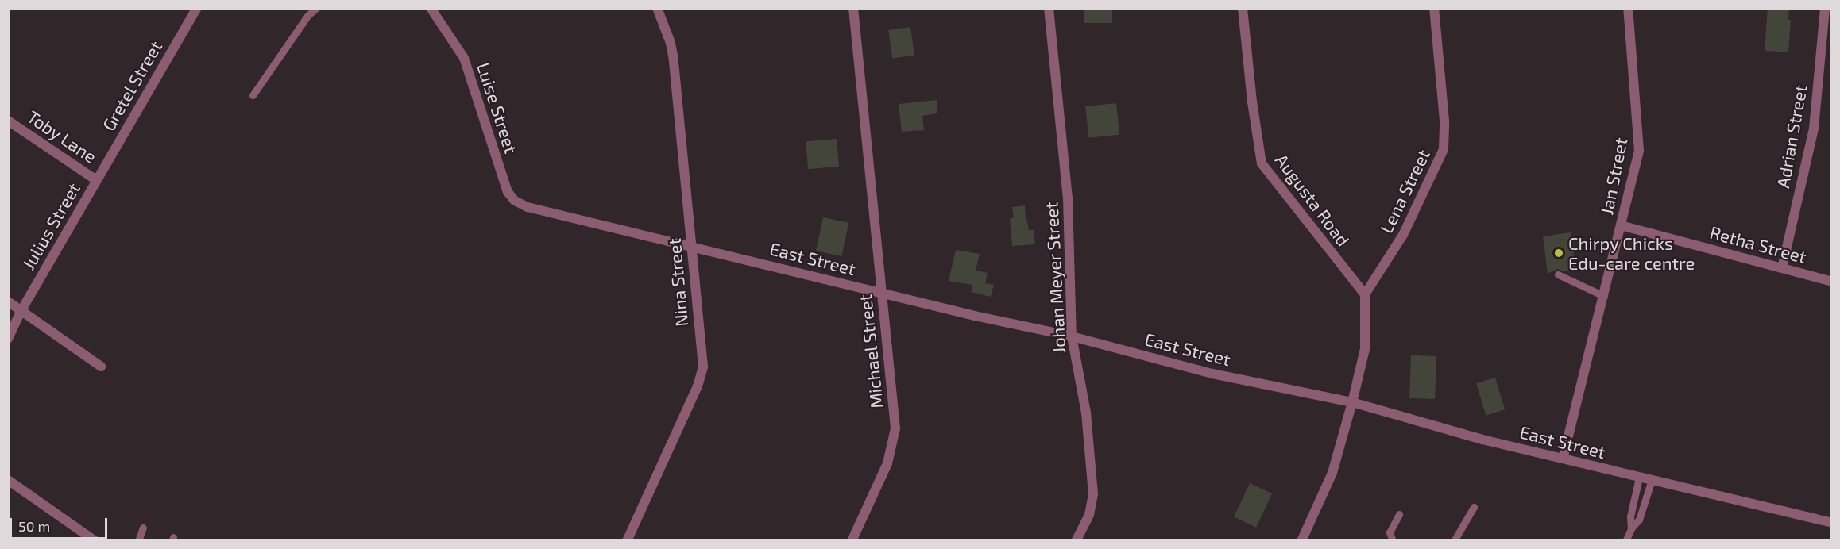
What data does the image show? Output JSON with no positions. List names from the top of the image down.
{
  "streets": {
    "street": [
      "Gretel Street",
      "Luise Street",
      "Toby Lane",
      "Adrian Street",
      "Jan Street",
      "Lena Street",
      "Augusta Road",
      "Julius Street",
      "Retha Street",
      "East Street",
      "Johan Meyer Street",
      "Nina Street",
      "Michael Street"
    ]
  },
  "crossings": [
    ["Gretel Street", "Toby Lane"],
    ["Gretel Street", "Julius Street"],
    ["Luise Street", "East Street"],
    ["Toby Lane", "Julius Street"],
    ["Adrian Street", "Retha Street"],
    ["Jan Street", "Retha Street"],
    ["Jan Street", "East Street"],
    ["Lena Street", "Augusta Road"],
    ["East Street", "Johan Meyer Street"],
    ["East Street", "Nina Street"],
    ["East Street", "Michael Street"]
  ],
  "places": ["Chirpy Chicks Edu-care centre"],
  "scale_bar": "50 m"
}
